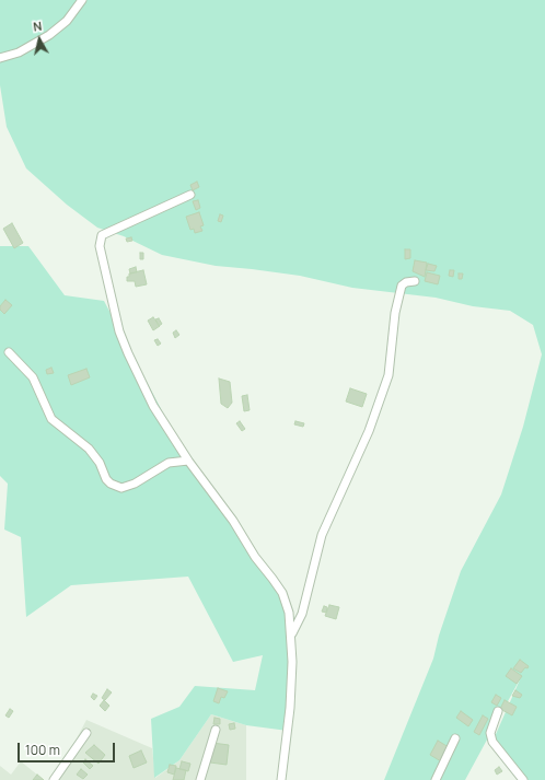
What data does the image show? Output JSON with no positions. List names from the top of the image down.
{
  "scale_bar": "100 m",
  "north": "top"
}
